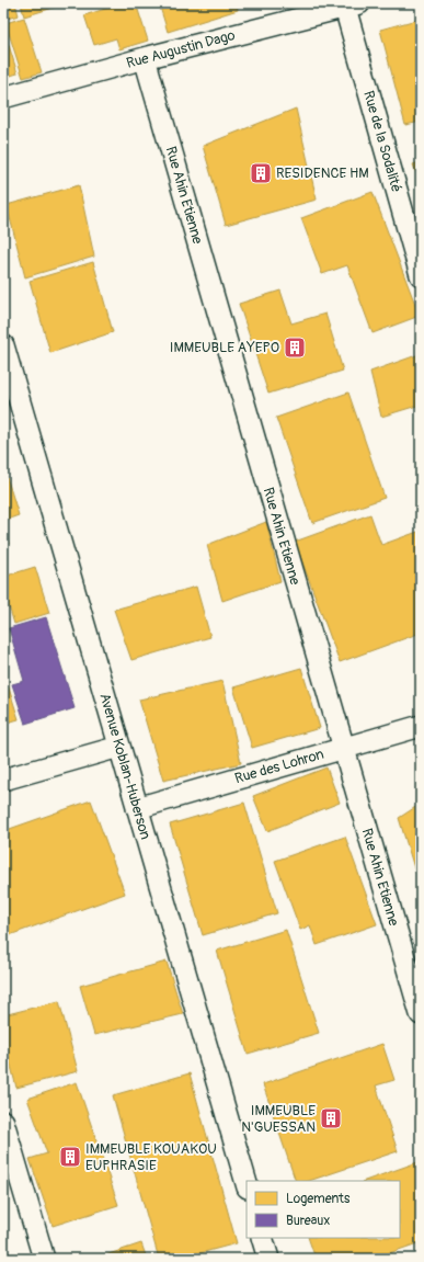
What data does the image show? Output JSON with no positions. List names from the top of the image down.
{
  "streets": {
    "street": [
      "Rue Augustin Dago",
      "Rue de la Sodalité",
      "Rue Ahin Etienne",
      "Avenue Koblan-Huberson",
      "Rue des Lohron"
    ]
  },
  "crossings": [
    ["Rue Augustin Dago", "Rue de la Sodalité"],
    ["Rue Augustin Dago", "Rue Ahin Etienne"],
    ["Rue Ahin Etienne", "Rue des Lohron"],
    ["Avenue Koblan-Huberson", "Rue des Lohron"]
  ],
  "places": {
    "building": [
      "RESIDENCE HM",
      "IMMEUBLE AYEPO",
      "IMMEUBLE N'GUESSAN",
      "IMMEUBLE KOUAKOU EUPHRASIE"
    ]
  },
  "legend": ["Logements", "Bureaux"]
}
